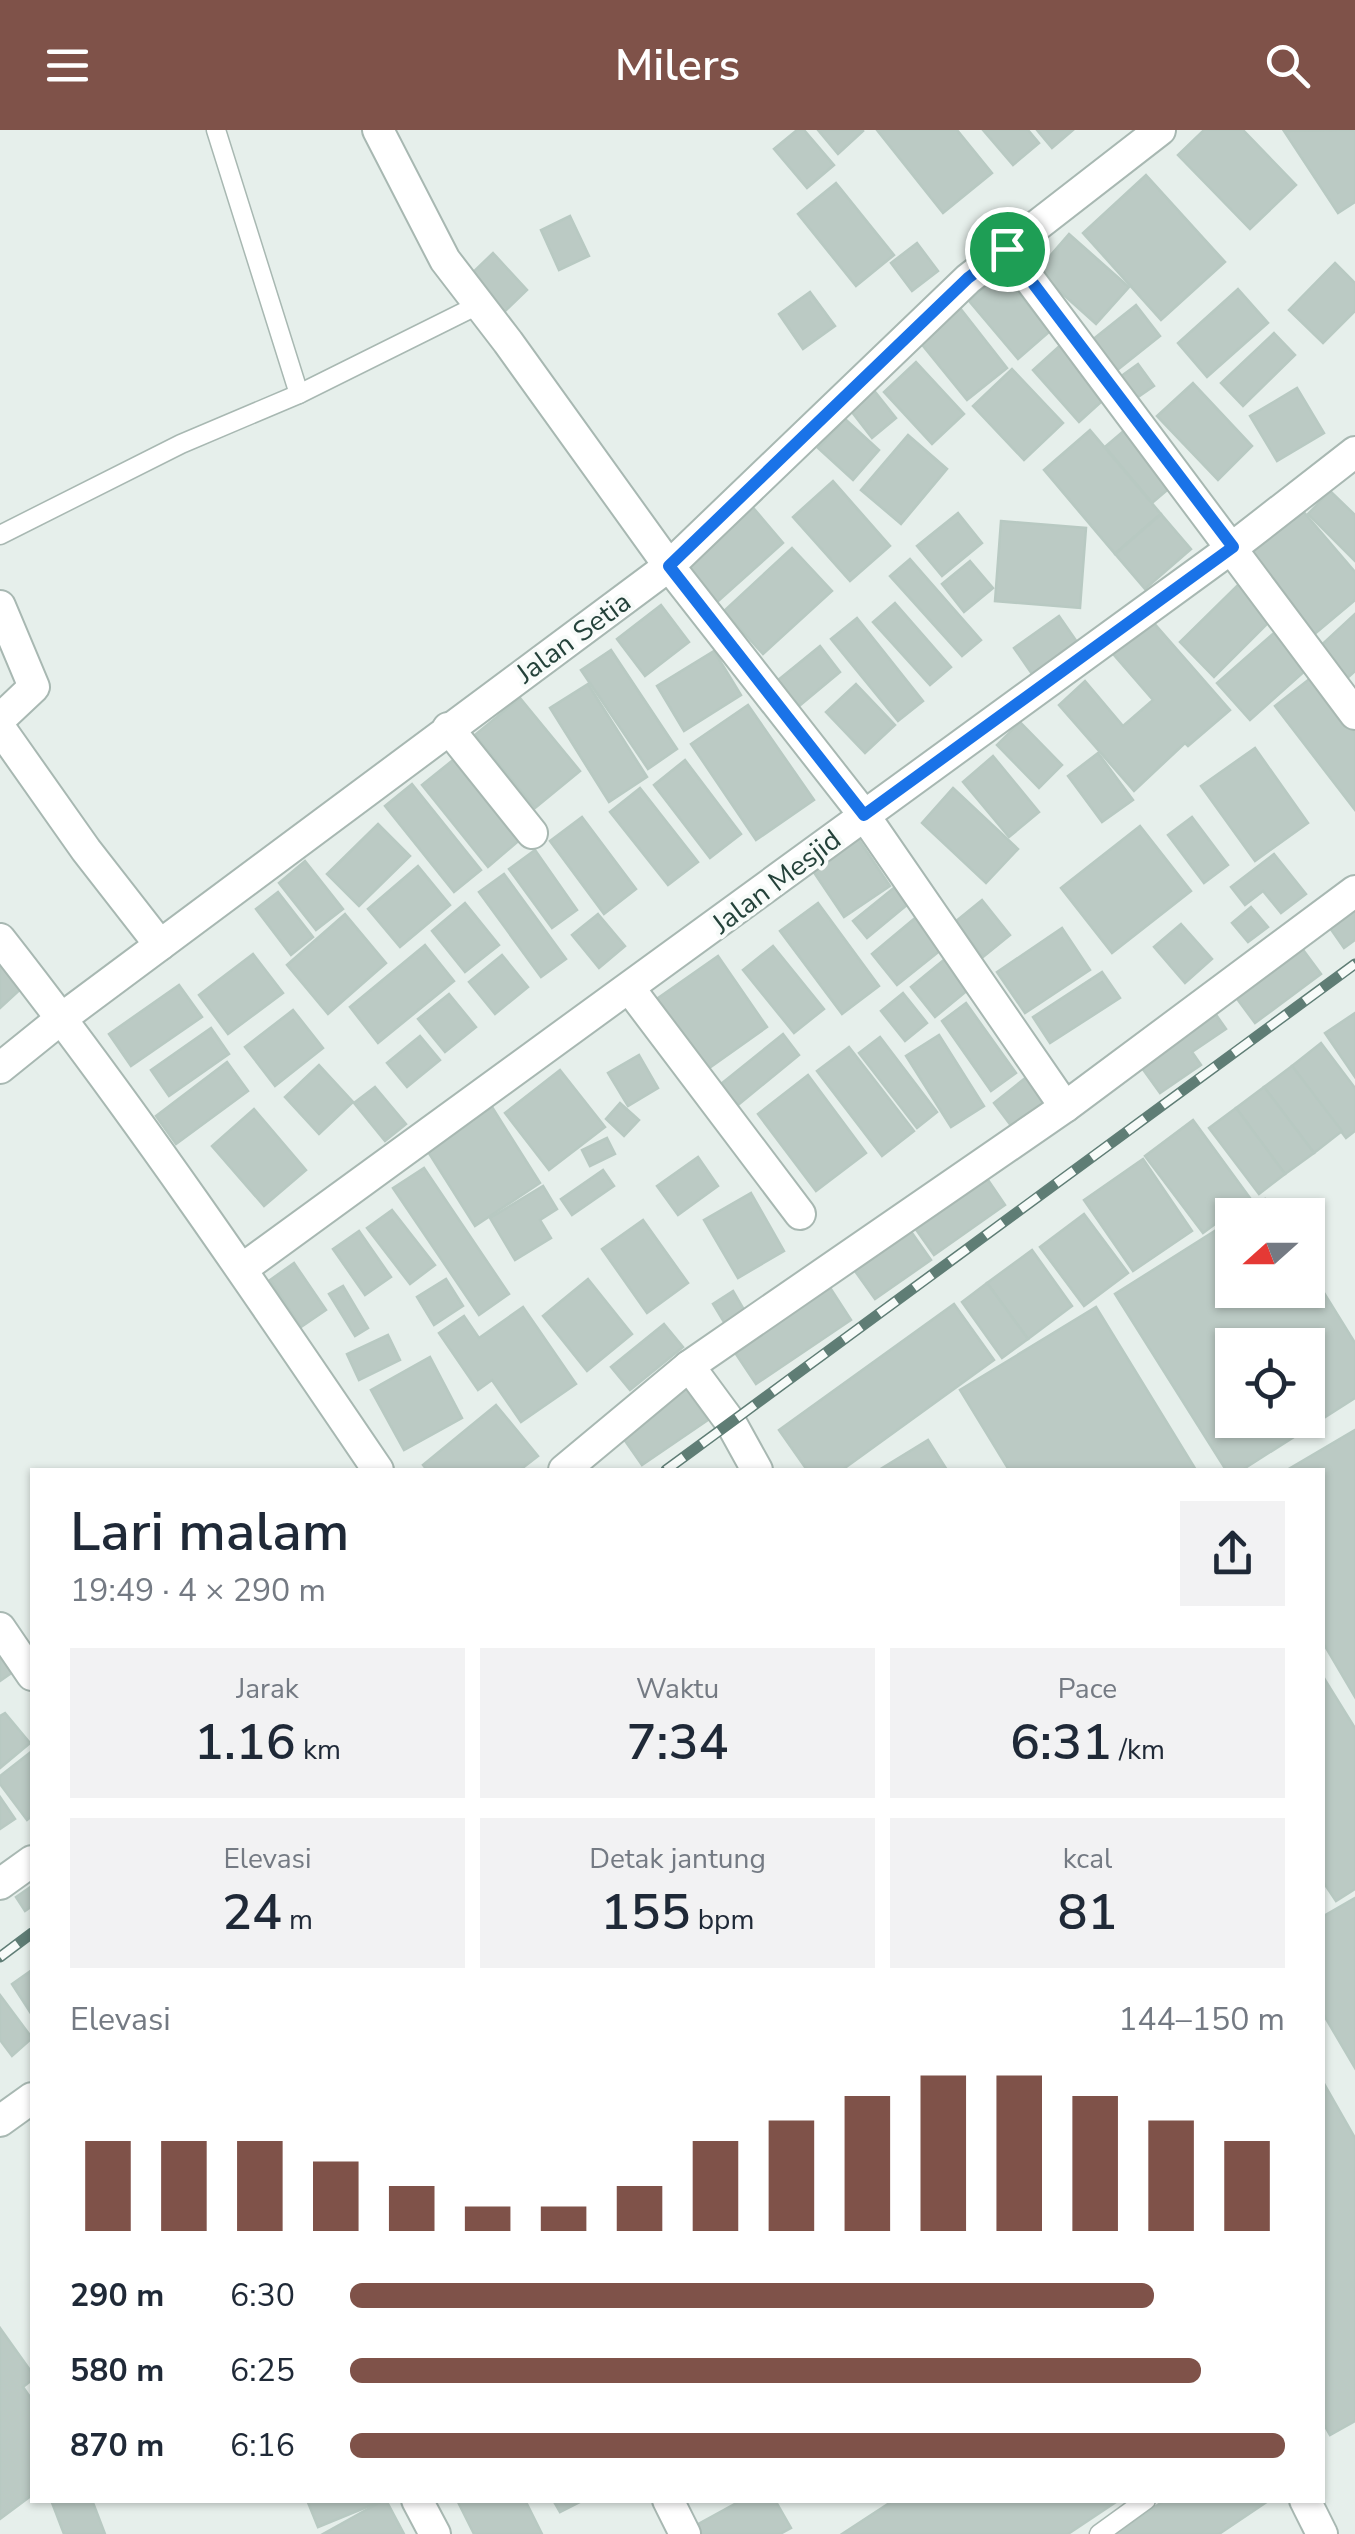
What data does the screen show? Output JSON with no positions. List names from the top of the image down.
{
  "streets": {
    "street": ["Jalan Setia", "Jalan Mesjid"]
  },
  "north": "left",
  "page": {
    "header": "Milers",
    "heading": ["Lari malam", "19:49 · 4 × 290 m"],
    "stats": [
      ["Jarak", "1.16 km"],
      ["Waktu", "7:34"],
      ["Pace", "6:31 /km"],
      ["Elevasi", "24 m"],
      ["Detak jantung", "155 bpm"],
      ["kcal", "81"]
    ],
    "chart": ["Elevasi", "144–150 m"],
    "list": [
      {
        "name": "290 m",
        "note": "6:30"
      },
      {
        "name": "580 m",
        "note": "6:25"
      },
      {
        "name": "870 m",
        "note": "6:16"
      }
    ]
  }
}
